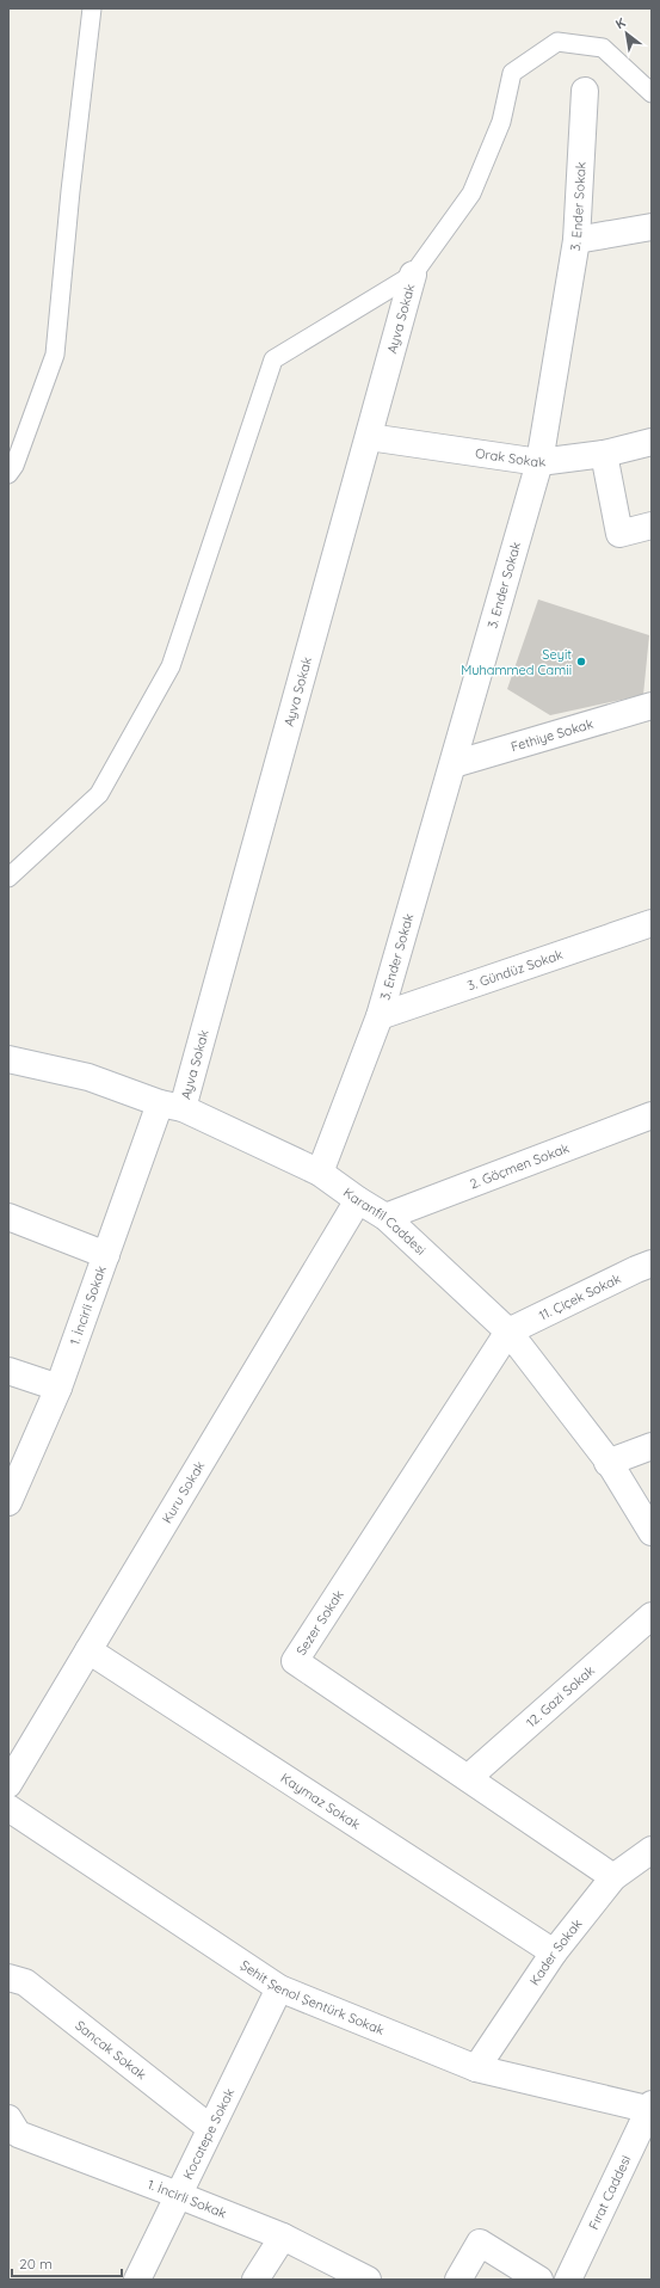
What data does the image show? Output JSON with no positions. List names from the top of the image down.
{
  "streets": {
    "street": [
      "3. Ender Sokak",
      "Ayva Sokak",
      "Orak Sokak",
      "Fethiye Sokak",
      "3. Gündüz Sokak",
      "2. Göçmen Sokak",
      "Karanfil Caddesi",
      "11. Çiçek Sokak",
      "1. İncirli Sokak",
      "Kuru Sokak",
      "Sezer Sokak",
      "12. Gazi Sokak",
      "Kaymaz Sokak",
      "Kader Sokak",
      "Şehit Şenol Şentürk Sokak",
      "Sancak Sokak",
      "Kocatepe Sokak",
      "Fırat Caddesi"
    ]
  },
  "crossings": [
    ["3. Ender Sokak", "Orak Sokak"],
    ["3. Ender Sokak", "Fethiye Sokak"],
    ["3. Ender Sokak", "3. Gündüz Sokak"],
    ["3. Ender Sokak", "Karanfil Caddesi"],
    ["Ayva Sokak", "Orak Sokak"],
    ["Ayva Sokak", "Karanfil Caddesi"],
    ["Ayva Sokak", "1. İncirli Sokak"],
    ["2. Göçmen Sokak", "Karanfil Caddesi"],
    ["Karanfil Caddesi", "11. Çiçek Sokak"],
    ["Karanfil Caddesi", "1. İncirli Sokak"],
    ["Karanfil Caddesi", "Kuru Sokak"],
    ["Karanfil Caddesi", "Sezer Sokak"],
    ["11. Çiçek Sokak", "Sezer Sokak"],
    ["1. İncirli Sokak", "Kocatepe Sokak"],
    ["Kuru Sokak", "Kaymaz Sokak"],
    ["Sezer Sokak", "12. Gazi Sokak"],
    ["Sezer Sokak", "Kader Sokak"],
    ["Kaymaz Sokak", "Kader Sokak"],
    ["Kader Sokak", "Şehit Şenol Şentürk Sokak"],
    ["Şehit Şenol Şentürk Sokak", "Kocatepe Sokak"],
    ["Şehit Şenol Şentürk Sokak", "Fırat Caddesi"],
    ["Sancak Sokak", "Kocatepe Sokak"]
  ],
  "places": ["Seyit Muhammed Camii"],
  "scale_bar": "20 m",
  "north": "top left"
}
